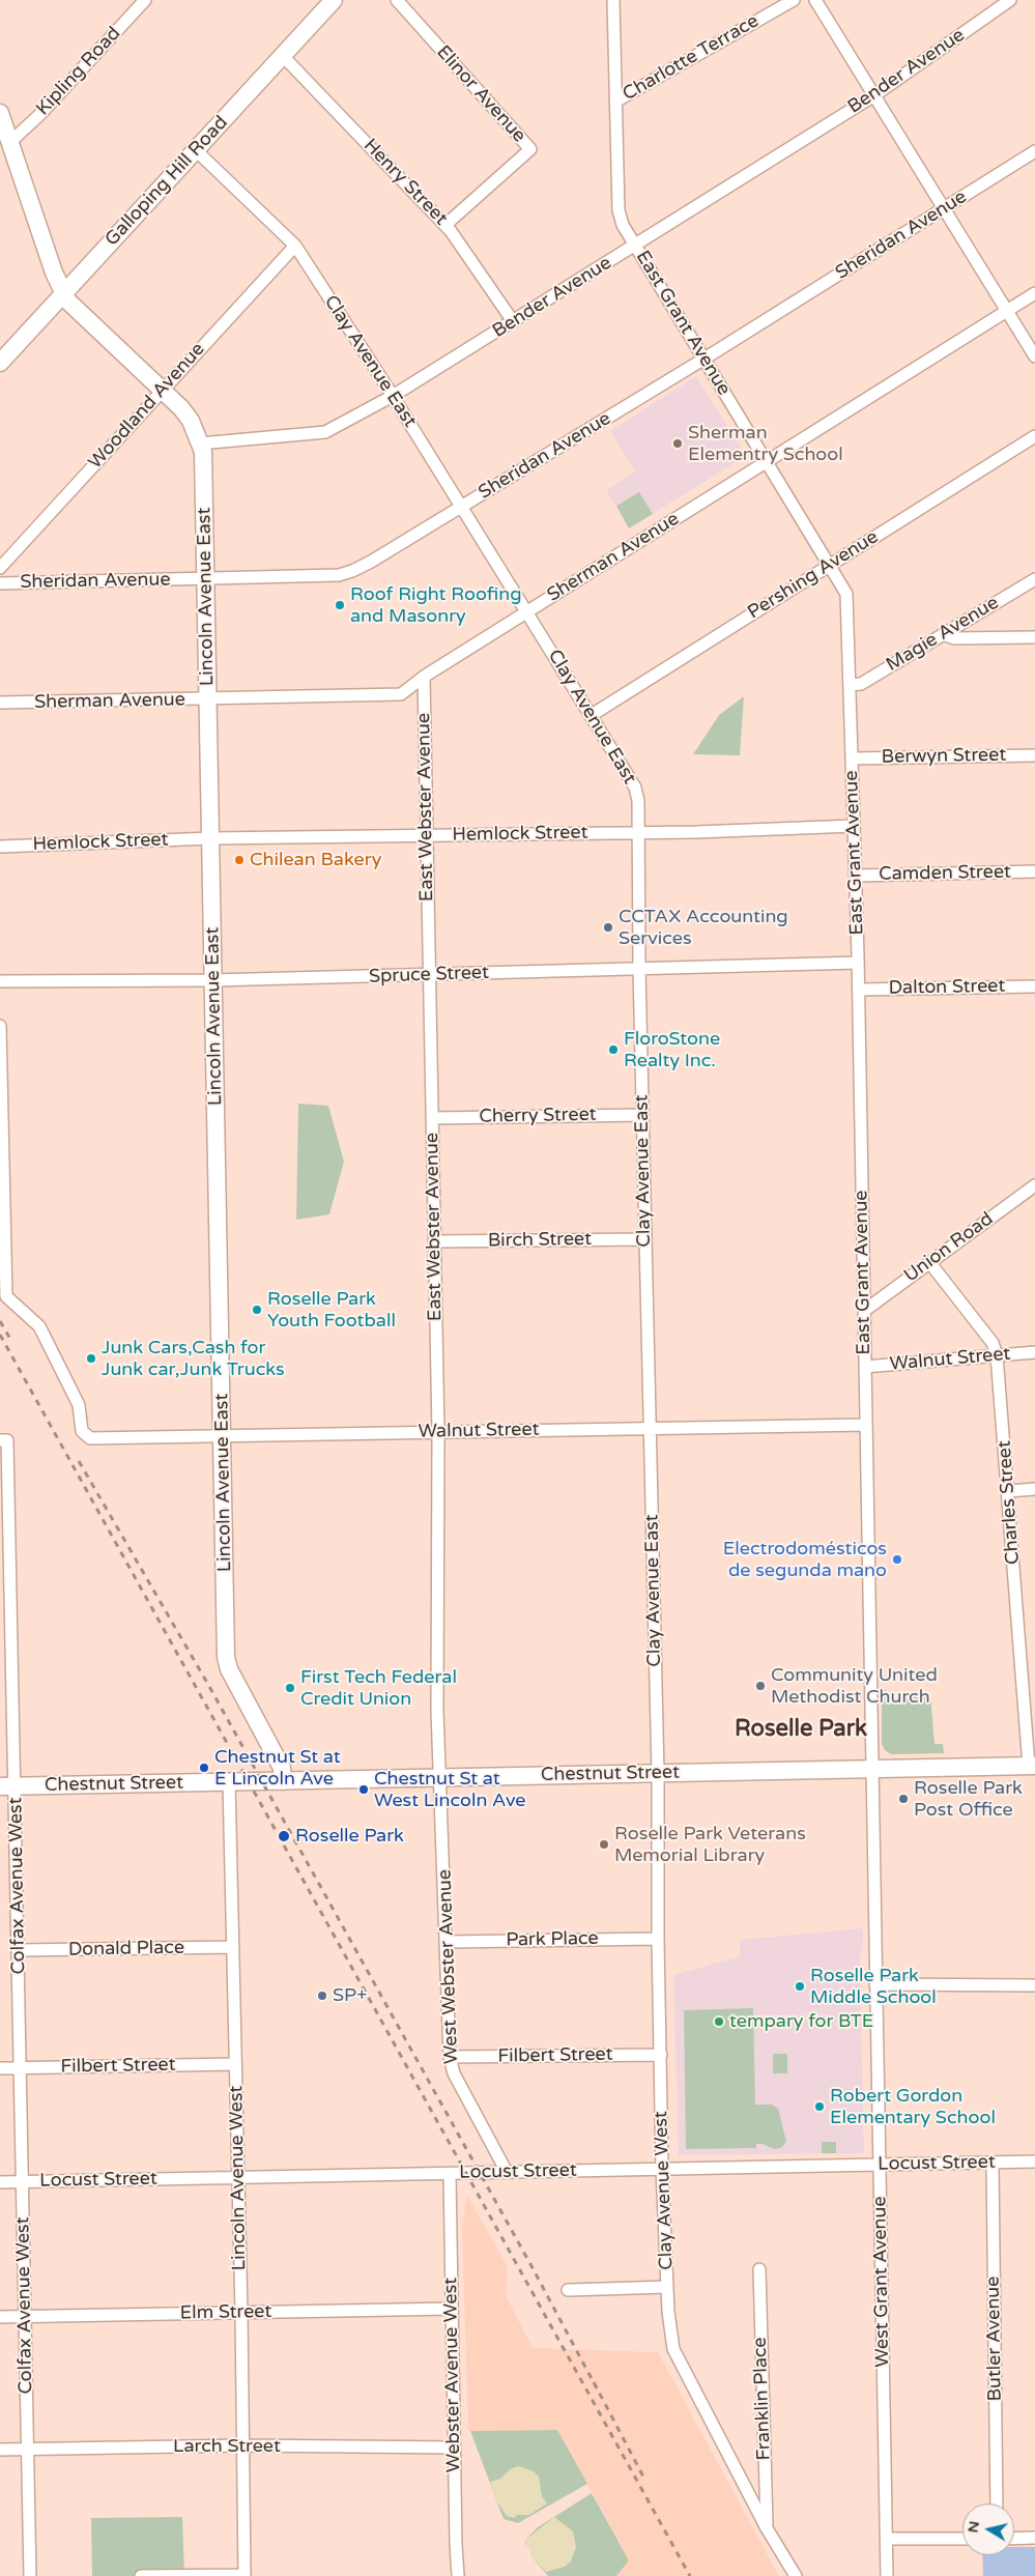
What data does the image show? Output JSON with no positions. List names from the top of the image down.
{
  "streets": {
    "street": [
      "Charlotte Terrace",
      "Kipling Road",
      "Bender Avenue",
      "Elinor Avenue",
      "Galloping Hill Road",
      "Henry Street",
      "Sheridan Avenue",
      "East Grant Avenue",
      "Clay Avenue East",
      "Woodland Avenue",
      "Sherman Avenue",
      "Pershing Avenue",
      "Lincoln Avenue East",
      "Magie Avenue",
      "Berwyn Street",
      "East Webster Avenue",
      "Hemlock Street",
      "Camden Street",
      "Spruce Street",
      "Dalton Street",
      "Cherry Street",
      "Birch Street",
      "Union Road",
      "Walnut Street",
      "Charles Street",
      "Chestnut Street",
      "Colfax Avenue West",
      "Park Place",
      "Donald Place",
      "West Webster Avenue",
      "Filbert Street",
      "Locust Street",
      "Lincoln Avenue West",
      "Clay Avenue West",
      "West Grant Avenue",
      "Elm Street",
      "Butler Avenue",
      "Webster Avenue West",
      "Franklin Place",
      "Larch Street"
    ]
  },
  "crossings": [
    ["Charlotte Terrace", "East Grant Avenue"],
    ["Bender Avenue", "Henry Street"],
    ["Bender Avenue", "East Grant Avenue"],
    ["Bender Avenue", "Clay Avenue East"],
    ["Bender Avenue", "Lincoln Avenue East"],
    ["Elinor Avenue", "Henry Street"],
    ["Galloping Hill Road", "Henry Street"],
    ["Galloping Hill Road", "Clay Avenue East"],
    ["Galloping Hill Road", "Lincoln Avenue East"],
    ["Sheridan Avenue", "East Grant Avenue"],
    ["Sheridan Avenue", "Clay Avenue East"],
    ["Sheridan Avenue", "Lincoln Avenue East"],
    ["East Grant Avenue", "Sherman Avenue"],
    ["East Grant Avenue", "Pershing Avenue"],
    ["East Grant Avenue", "Magie Avenue"],
    ["East Grant Avenue", "Berwyn Street"],
    ["East Grant Avenue", "Hemlock Street"],
    ["East Grant Avenue", "Camden Street"],
    ["East Grant Avenue", "Spruce Street"],
    ["East Grant Avenue", "Dalton Street"],
    ["East Grant Avenue", "Union Road"],
    ["East Grant Avenue", "Walnut Street"],
    ["East Grant Avenue", "Chestnut Street"],
    ["East Grant Avenue", "West Grant Avenue"],
    ["Clay Avenue East", "Woodland Avenue"],
    ["Clay Avenue East", "Sherman Avenue"],
    ["Clay Avenue East", "Pershing Avenue"],
    ["Clay Avenue East", "Hemlock Street"],
    ["Clay Avenue East", "Spruce Street"],
    ["Clay Avenue East", "Cherry Street"],
    ["Clay Avenue East", "Birch Street"],
    ["Clay Avenue East", "Walnut Street"],
    ["Clay Avenue East", "Chestnut Street"],
    ["Clay Avenue East", "Clay Avenue West"],
    ["Woodland Avenue", "Lincoln Avenue East"],
    ["Sherman Avenue", "Lincoln Avenue East"],
    ["Sherman Avenue", "East Webster Avenue"],
    ["Lincoln Avenue East", "Hemlock Street"],
    ["Lincoln Avenue East", "Spruce Street"],
    ["Lincoln Avenue East", "Walnut Street"],
    ["Lincoln Avenue East", "Chestnut Street"],
    ["East Webster Avenue", "Hemlock Street"],
    ["East Webster Avenue", "Spruce Street"],
    ["East Webster Avenue", "Cherry Street"],
    ["East Webster Avenue", "Birch Street"],
    ["East Webster Avenue", "Walnut Street"],
    ["East Webster Avenue", "Chestnut Street"],
    ["East Webster Avenue", "West Webster Avenue"],
    ["Union Road", "Charles Street"],
    ["Walnut Street", "Charles Street"],
    ["Charles Street", "Chestnut Street"],
    ["Chestnut Street", "Colfax Avenue West"],
    ["Chestnut Street", "West Webster Avenue"],
    ["Chestnut Street", "Lincoln Avenue West"],
    ["Chestnut Street", "Clay Avenue West"],
    ["Chestnut Street", "West Grant Avenue"],
    ["Colfax Avenue West", "Donald Place"],
    ["Colfax Avenue West", "Filbert Street"],
    ["Colfax Avenue West", "Locust Street"],
    ["Colfax Avenue West", "Elm Street"],
    ["Colfax Avenue West", "Larch Street"],
    ["Park Place", "West Webster Avenue"],
    ["Park Place", "Clay Avenue West"],
    ["Donald Place", "Lincoln Avenue West"],
    ["West Webster Avenue", "Filbert Street"],
    ["West Webster Avenue", "Locust Street"],
    ["Filbert Street", "Lincoln Avenue West"],
    ["Filbert Street", "Clay Avenue West"],
    ["Locust Street", "Lincoln Avenue West"],
    ["Locust Street", "Clay Avenue West"],
    ["Locust Street", "West Grant Avenue"],
    ["Locust Street", "Butler Avenue"],
    ["Locust Street", "Webster Avenue West"],
    ["Lincoln Avenue West", "Elm Street"],
    ["Lincoln Avenue West", "Larch Street"],
    ["Clay Avenue West", "Franklin Place"],
    ["Elm Street", "Webster Avenue West"],
    ["Webster Avenue West", "Larch Street"]
  ],
  "districts": ["Roselle Park"],
  "places": [
    "Sherman Elementry School",
    "Roof Right Roofing and Masonry",
    "Chilean Bakery",
    "CCTAX Accounting Services",
    "FloroStone Realty Inc.",
    "Roselle Park Youth Football",
    "Junk Cars,Cash for Junk car,Junk Trucks",
    "Electrodomésticos de segunda mano",
    "Community United Methodist Church",
    "First Tech Federal Credit Union",
    "Chestnut St at E Lincoln Ave",
    "Chestnut St at West Lincoln Ave",
    "Roselle Park Post Office",
    "Roselle Park",
    "Roselle Park Veterans Memorial Library",
    "Roselle Park Middle School",
    "SP+",
    "tempary for BTE",
    "Robert Gordon Elementary School"
  ],
  "north": "left"
}
